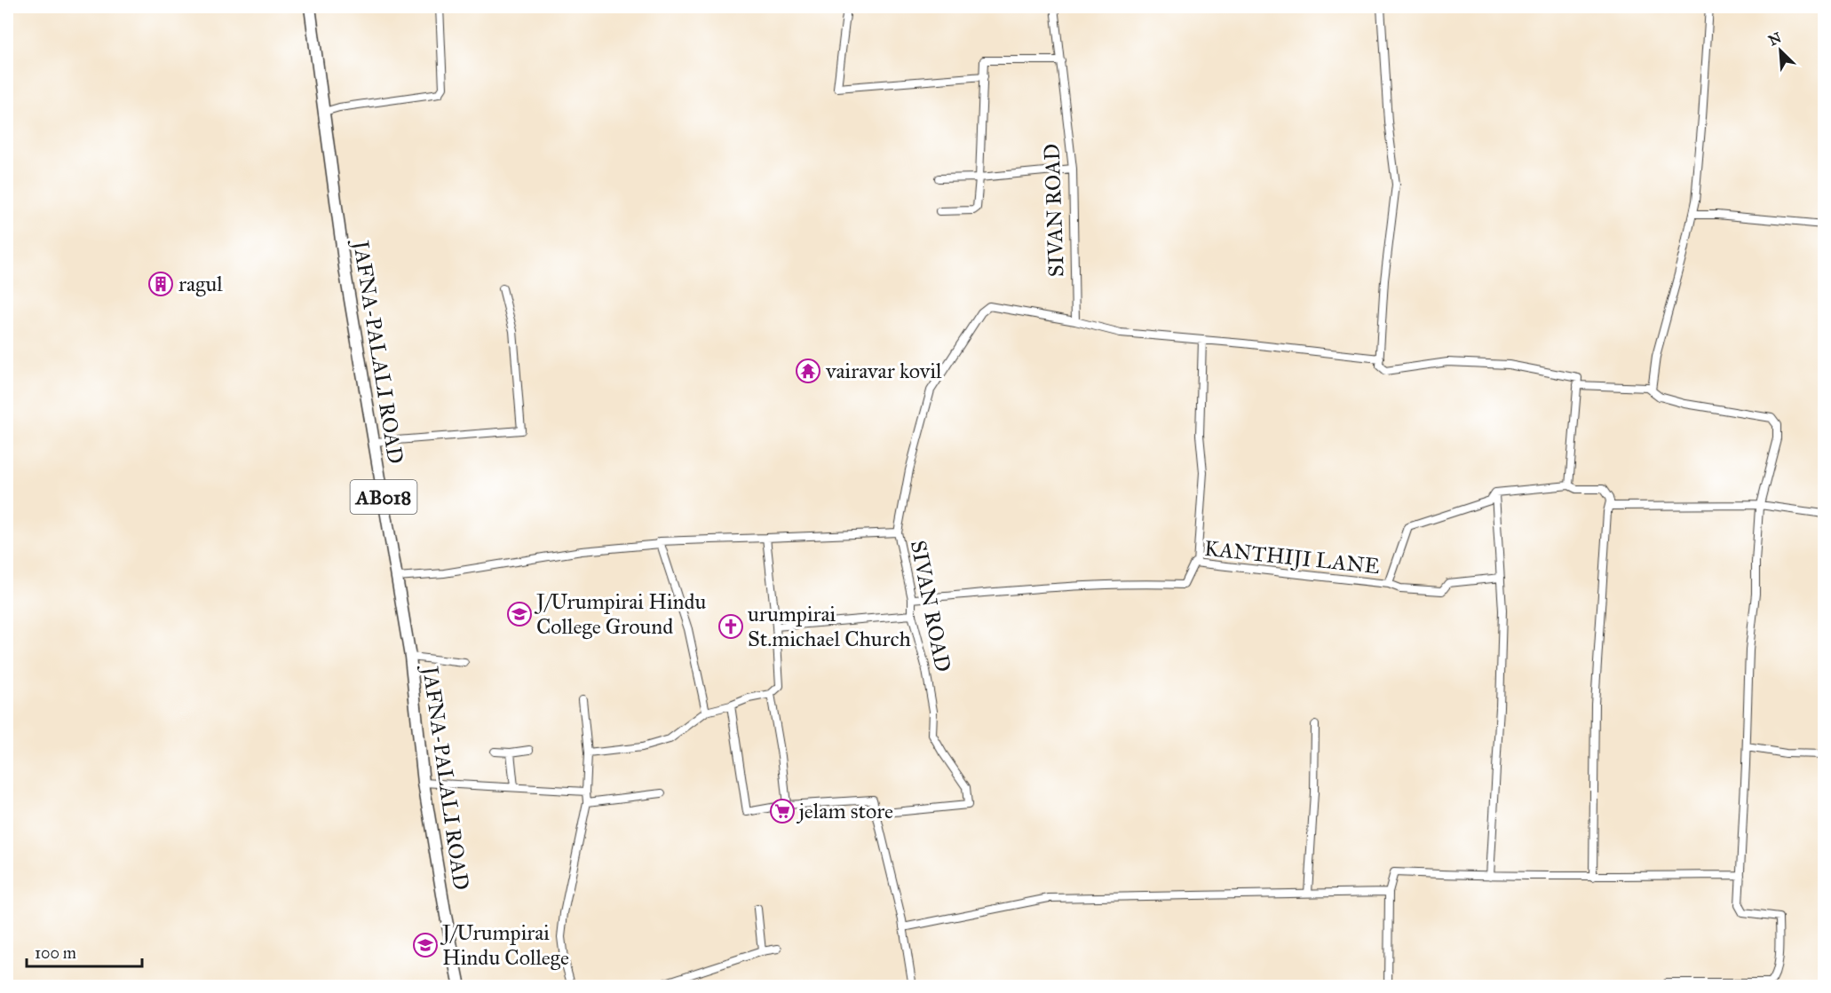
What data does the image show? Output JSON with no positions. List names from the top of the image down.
{
  "streets": {
    "main road": ["JAFNA-PALALI ROAD", "AB018"],
    "street": ["SIVAN ROAD", "KANTHIJI LANE"]
  },
  "crossings": [
    ["SIVAN ROAD", "KANTHIJI LANE"]
  ],
  "places": {
    "building": ["ragul"],
    "temple": ["vairavar kovil"],
    "school or university": ["J/Urumpirai Hindu College Ground", "J/Urumpirai Hindu College"],
    "church": ["urumpirai St.michael Church"],
    "supermarket": ["jelam store"]
  },
  "scale_bar": "100 m",
  "north": "top left"
}
